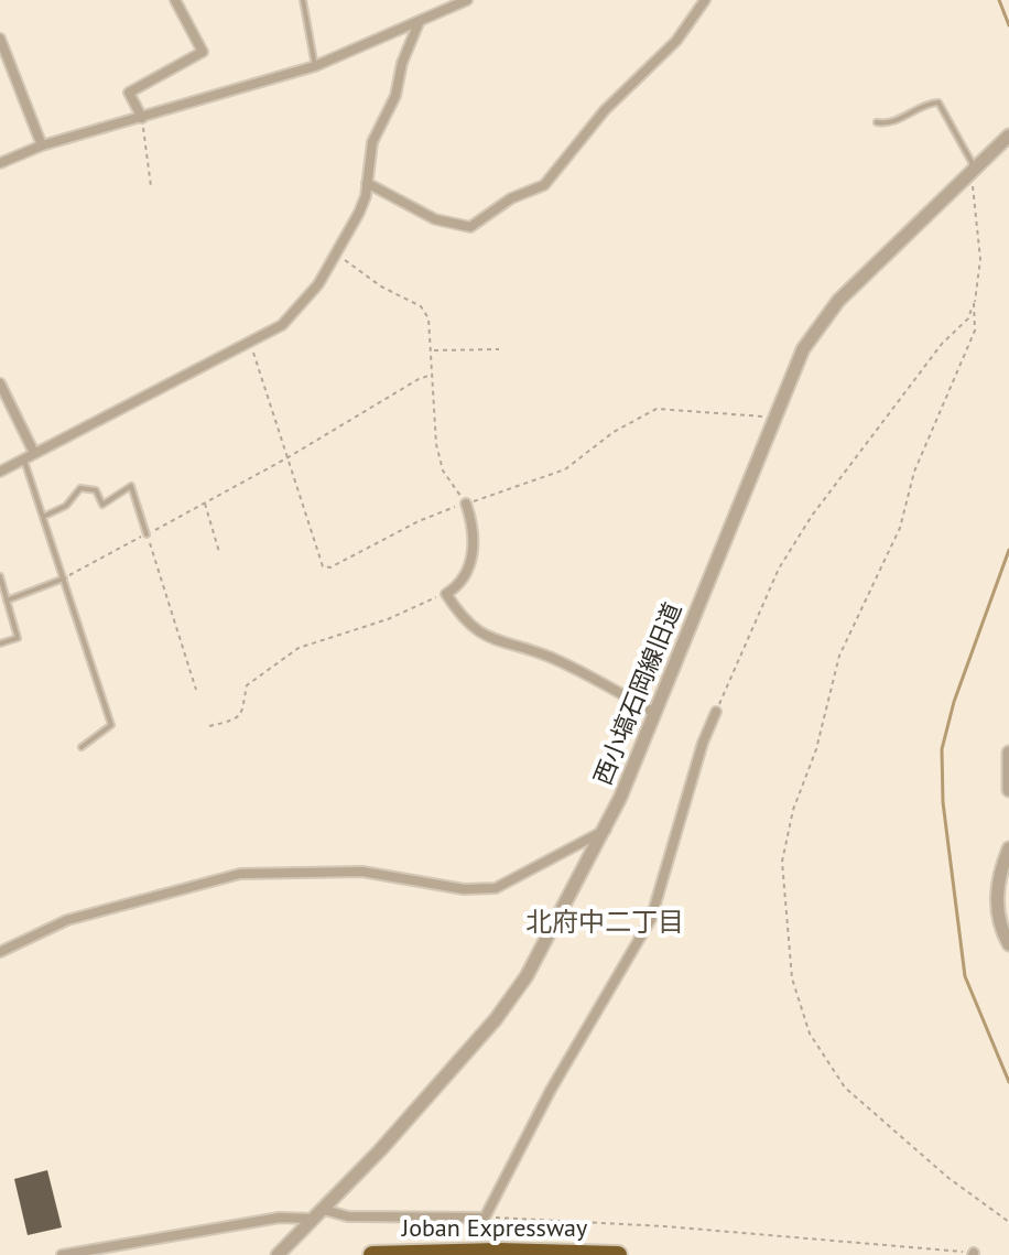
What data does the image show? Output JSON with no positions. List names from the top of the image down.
{
  "streets": {
    "highway": ["Joban Expressway"],
    "street": ["西小塙石岡線旧道"]
  },
  "districts": ["北府中二丁目"]
}
